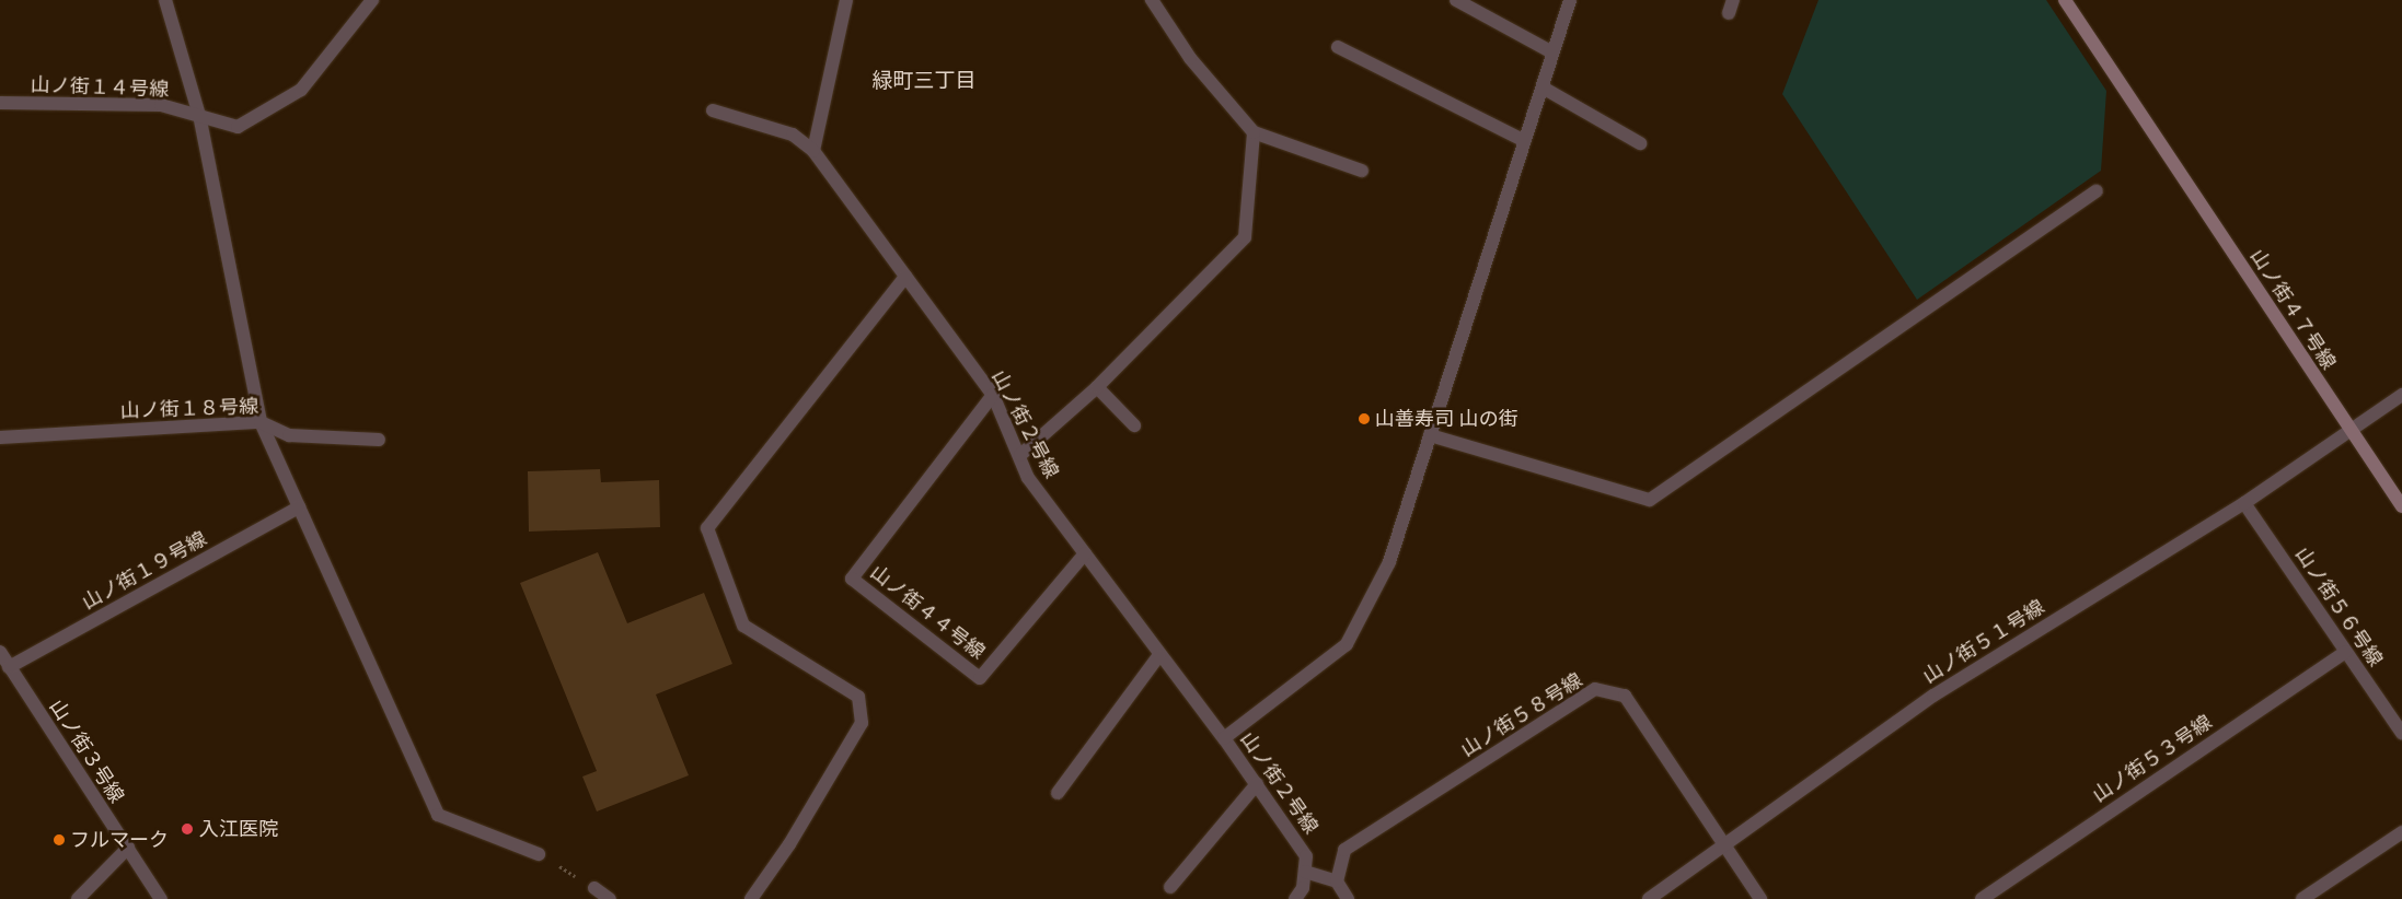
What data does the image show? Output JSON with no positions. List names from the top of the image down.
{
  "streets": {
    "street": [
      "山ノ街１４号線",
      "山ノ街４７号線",
      "山ノ街１８号線",
      "山ノ街２号線",
      "山ノ街１９号線",
      "山ノ街５６号線",
      "山ノ街４４号線",
      "山ノ街５１号線",
      "山ノ街５８号線",
      "山ノ街３号線",
      "山ノ街５３号線"
    ]
  },
  "crossings": [
    ["山ノ街４７号線", "山ノ街５１号線"],
    ["山ノ街２号線", "山ノ街４４号線"],
    ["山ノ街１９号線", "山ノ街３号線"],
    ["山ノ街５６号線", "山ノ街５１号線"],
    ["山ノ街５６号線", "山ノ街５３号線"],
    ["山ノ街５１号線", "山ノ街５８号線"]
  ],
  "districts": ["緑町三丁目"],
  "places": ["山善寿司 山の街", "入江医院", "フルマーク"]
}
